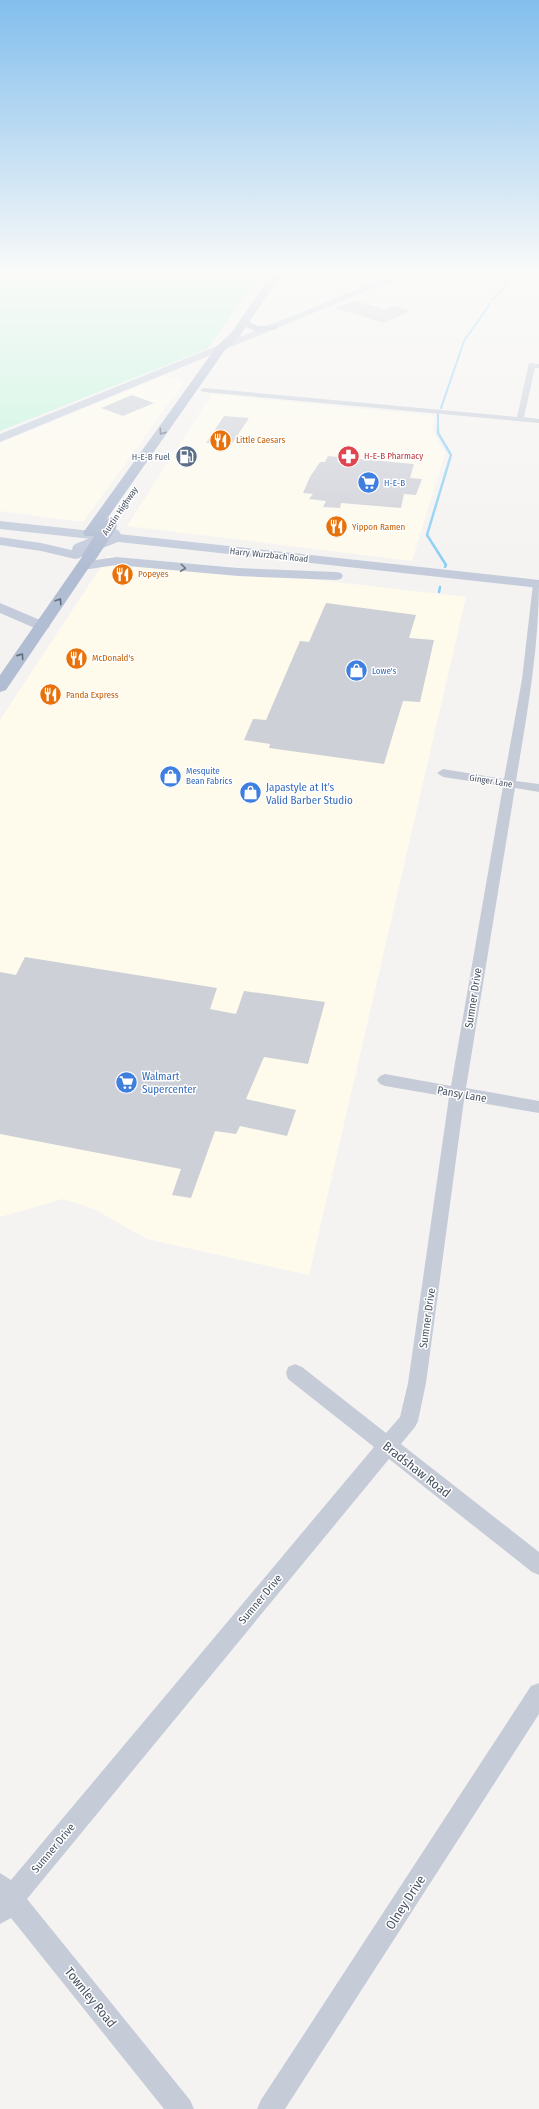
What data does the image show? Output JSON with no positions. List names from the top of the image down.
{
  "streets": {
    "main road": ["Austin Highway", "Harry Wurzbach Road"],
    "street": [
      "Ginger Lane",
      "Sumner Drive",
      "Pansy Lane",
      "Bradshaw Road",
      "Olney Drive",
      "Townley Road"
    ]
  },
  "crossings": [
    ["Harry Wurzbach Road", "Sumner Drive"],
    ["Ginger Lane", "Sumner Drive"],
    ["Sumner Drive", "Pansy Lane"],
    ["Sumner Drive", "Bradshaw Road"],
    ["Sumner Drive", "Townley Road"]
  ],
  "places": {
    "restaurant": [
      "Little Caesars",
      "Yippon Ramen",
      "Popeyes",
      "McDonald's",
      "Panda Express"
    ],
    "pharmacy": ["H-E-B Pharmacy"],
    "fuel station": ["H-E-B Fuel"],
    "supermarket": ["H-E-B", "Walmart Supercenter"],
    "shop": ["Lowe's", "Mesquite Bean Fabrics", "Japastyle at It’s Valid Barber Studio"]
  }
}
